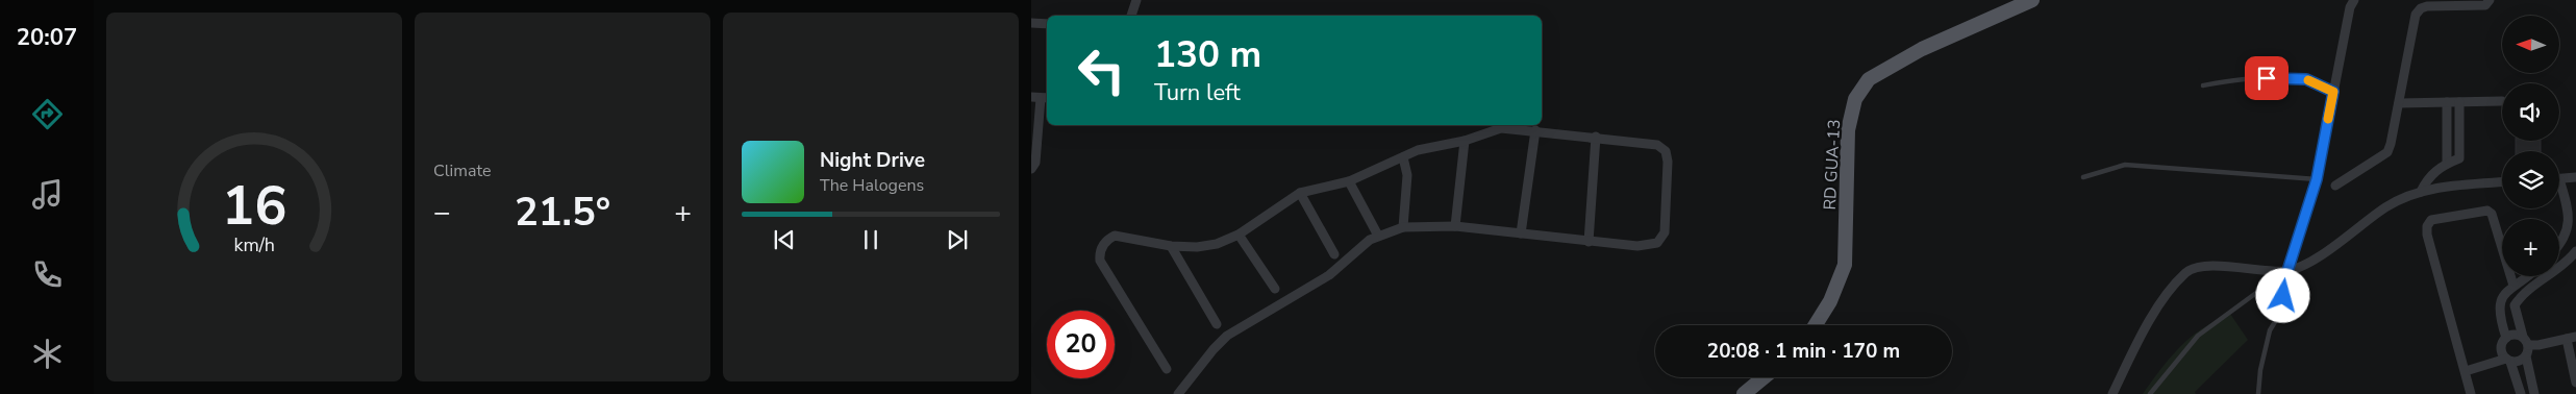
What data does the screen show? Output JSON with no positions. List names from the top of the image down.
{
  "streets": {
    "main road": ["RD GUA-13"]
  },
  "north": "left",
  "page": {
    "tabs": "20:07",
    "tile": "Climate",
    "map_buttons": "+",
    "turn": ["130 m", "Turn left"],
    "song": ["Night Drive", "The Halogens"],
    "heat": ["−", "21.5°", "+"],
    "limit": "20",
    "trip": "20:08 · 1 min · 170 m",
    "gauge": ["16", "km/h"]
  }
}
